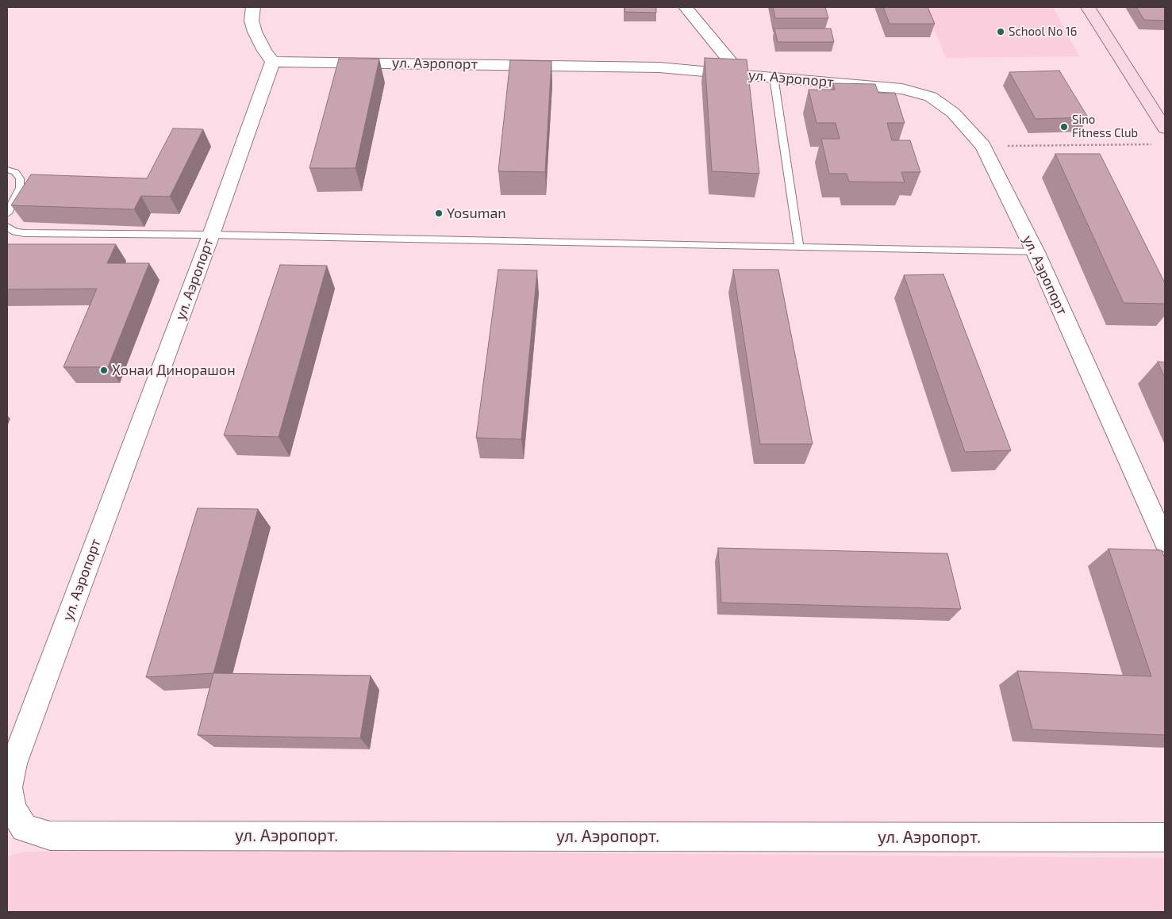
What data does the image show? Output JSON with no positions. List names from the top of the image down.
{
  "streets": {
    "street": ["ул. Аэропорт", "ул. Аэропорт."]
  },
  "crossings": [
    ["ул. Аэропорт", "ул. Аэропорт."]
  ],
  "places": [
    "School No 16",
    "Sino Fitness Club",
    "Yosuman",
    "Хонаи Динорашон"
  ]
}
